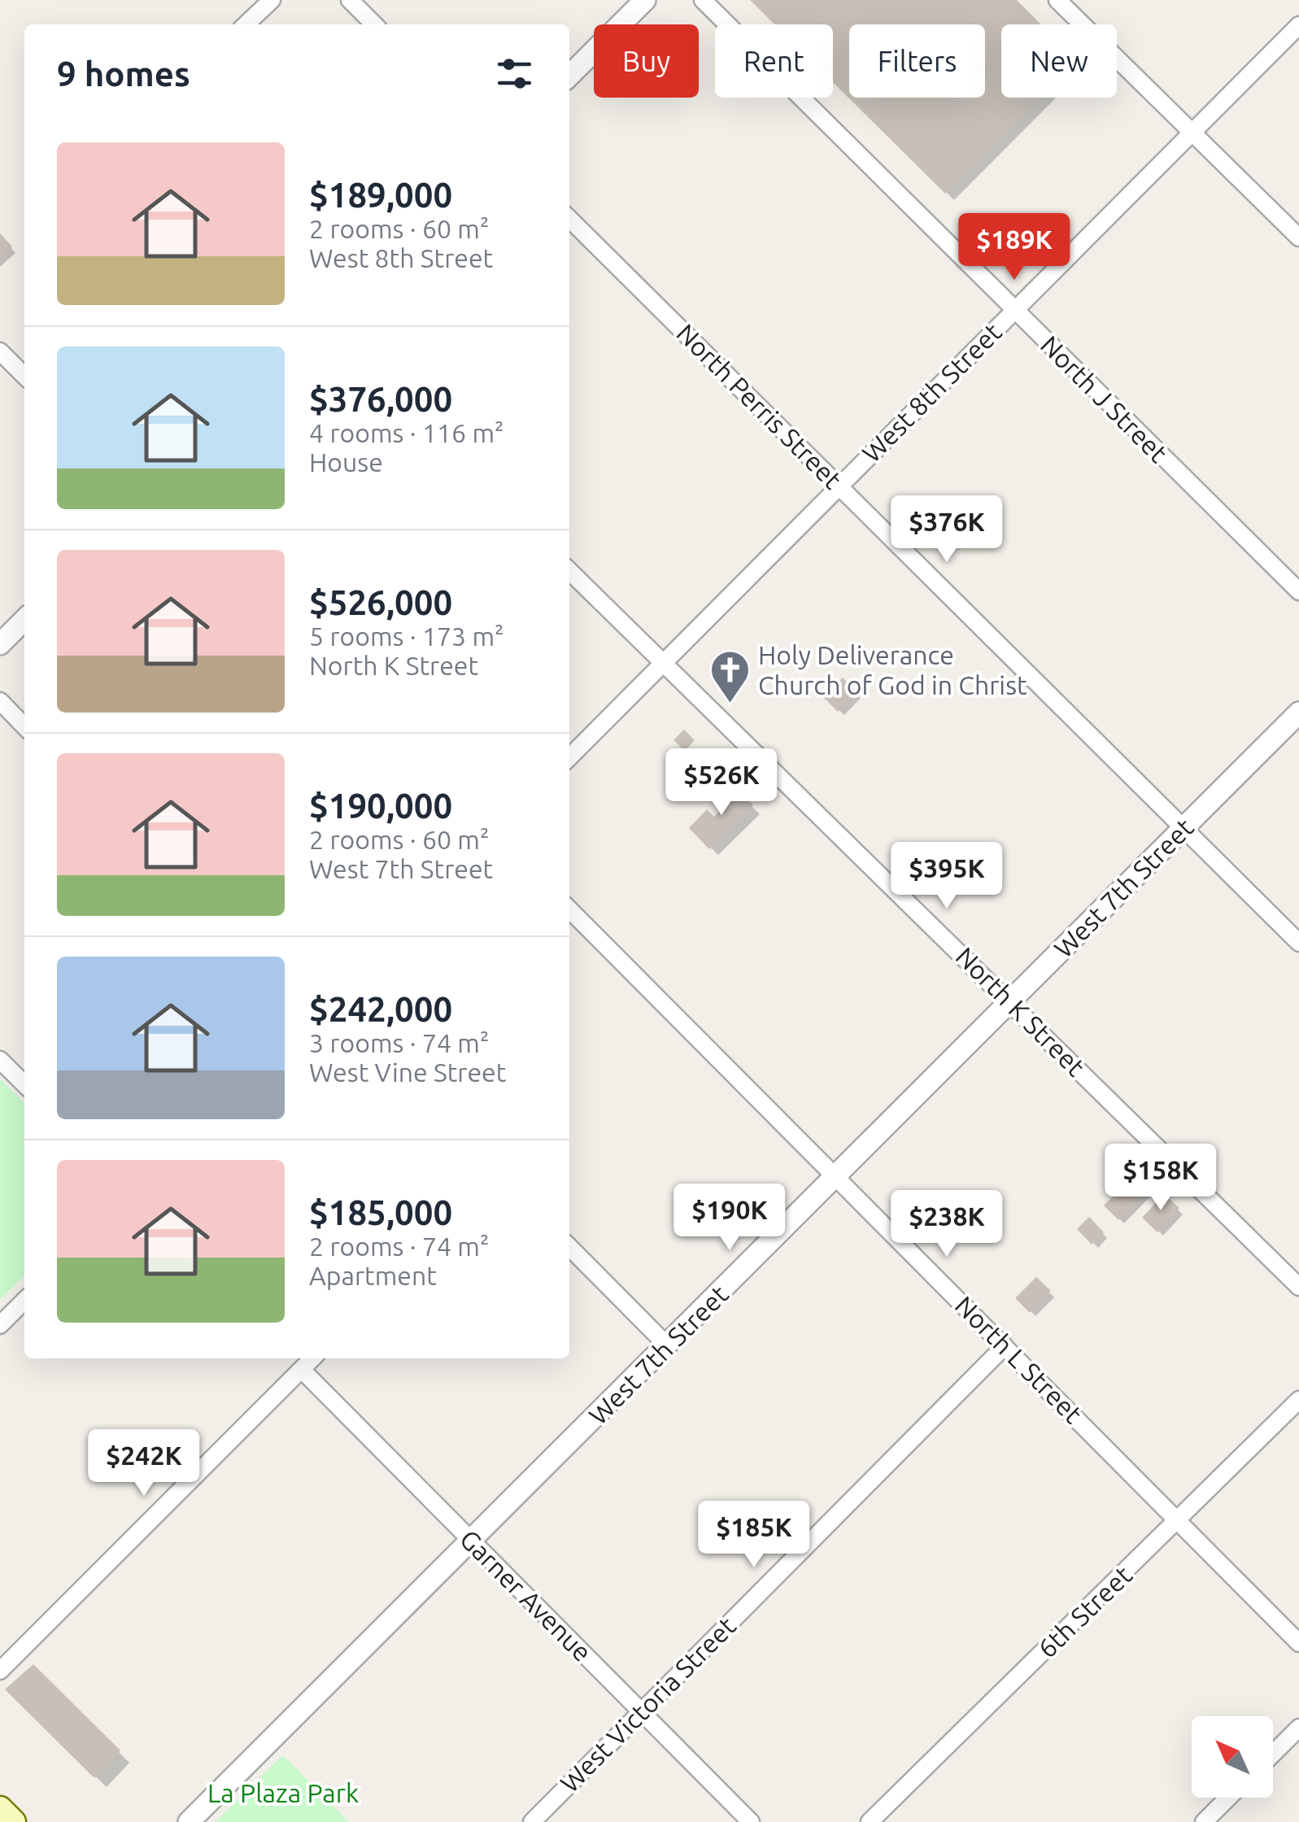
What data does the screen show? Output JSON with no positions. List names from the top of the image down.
{
  "streets": {
    "street": [
      "West 8th Street",
      "North J Street",
      "North Perris Street",
      "West 7th Street",
      "North K Street",
      "North L Street",
      "Garner Avenue",
      "6th Street",
      "West Victoria Street"
    ]
  },
  "crossings": [
    ["West 8th Street", "North J Street"],
    ["West 8th Street", "North Perris Street"],
    ["West 8th Street", "North K Street"],
    ["North Perris Street", "West 7th Street"],
    ["West 7th Street", "North K Street"],
    ["West 7th Street", "North L Street"],
    ["West 7th Street", "Garner Avenue"],
    ["North L Street", "6th Street"],
    ["North L Street", "West Victoria Street"],
    ["Garner Avenue", "West Victoria Street"]
  ],
  "parks": ["La Plaza Park"],
  "places": {
    "church": ["Holy Deliverance Church of God in Christ"]
  },
  "north": "top left",
  "page": {
    "chip": [
      "Buy",
      "Rent",
      "Filters",
      "New"
    ],
    "heading": "9 homes",
    "list": [
      {
        "name": "$189,000",
        "note": "2 rooms · 60 m² · West 8th Street"
      },
      {
        "name": "$376,000",
        "note": "4 rooms · 116 m² · House"
      },
      {
        "name": "$526,000",
        "note": "5 rooms · 173 m² · North K Street"
      },
      {
        "name": "$190,000",
        "note": "2 rooms · 60 m² · West 7th Street"
      },
      {
        "name": "$242,000",
        "note": "3 rooms · 74 m² · West Vine Street"
      },
      {
        "name": "$185,000",
        "note": "2 rooms · 74 m² · Apartment"
      }
    ],
    "price": [
      "$189K",
      "$376K",
      "$526K",
      "$395K",
      "$158K",
      "$190K",
      "$238K",
      "$242K",
      "$185K"
    ]
  }
}
